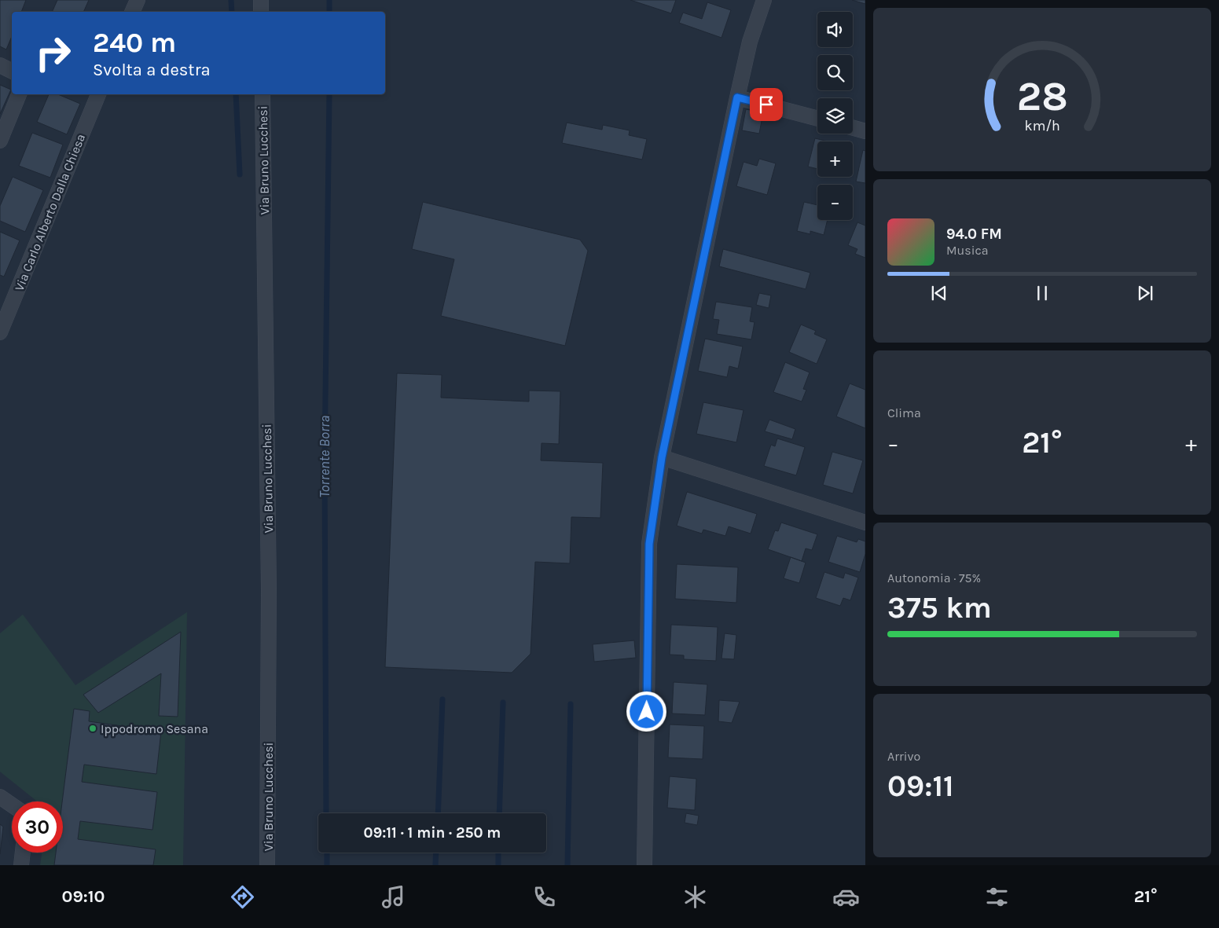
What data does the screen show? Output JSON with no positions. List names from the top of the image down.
{
  "streets": {
    "street": ["Via Bruno Lucchesi", "Via Carlo Alberto Dalla Chiesa"]
  },
  "water": ["Torrente Borra"],
  "places": ["Ippodromo Sesana"],
  "page": {
    "map_buttons": ["+", "−"],
    "turn": ["240 m", "Svolta a destra"],
    "song": ["94.0 FM", "Musica"],
    "tile": [
      "Clima",
      ["Autonomia · 75%", "375 km"],
      ["Arrivo", "09:11"]
    ],
    "heat": ["−", "21°", "+"],
    "limit": "30",
    "trip": "09:11 · 1 min · 250 m",
    "tabs": ["09:10", "21°"],
    "gauge": ["28", "km/h"]
  }
}
